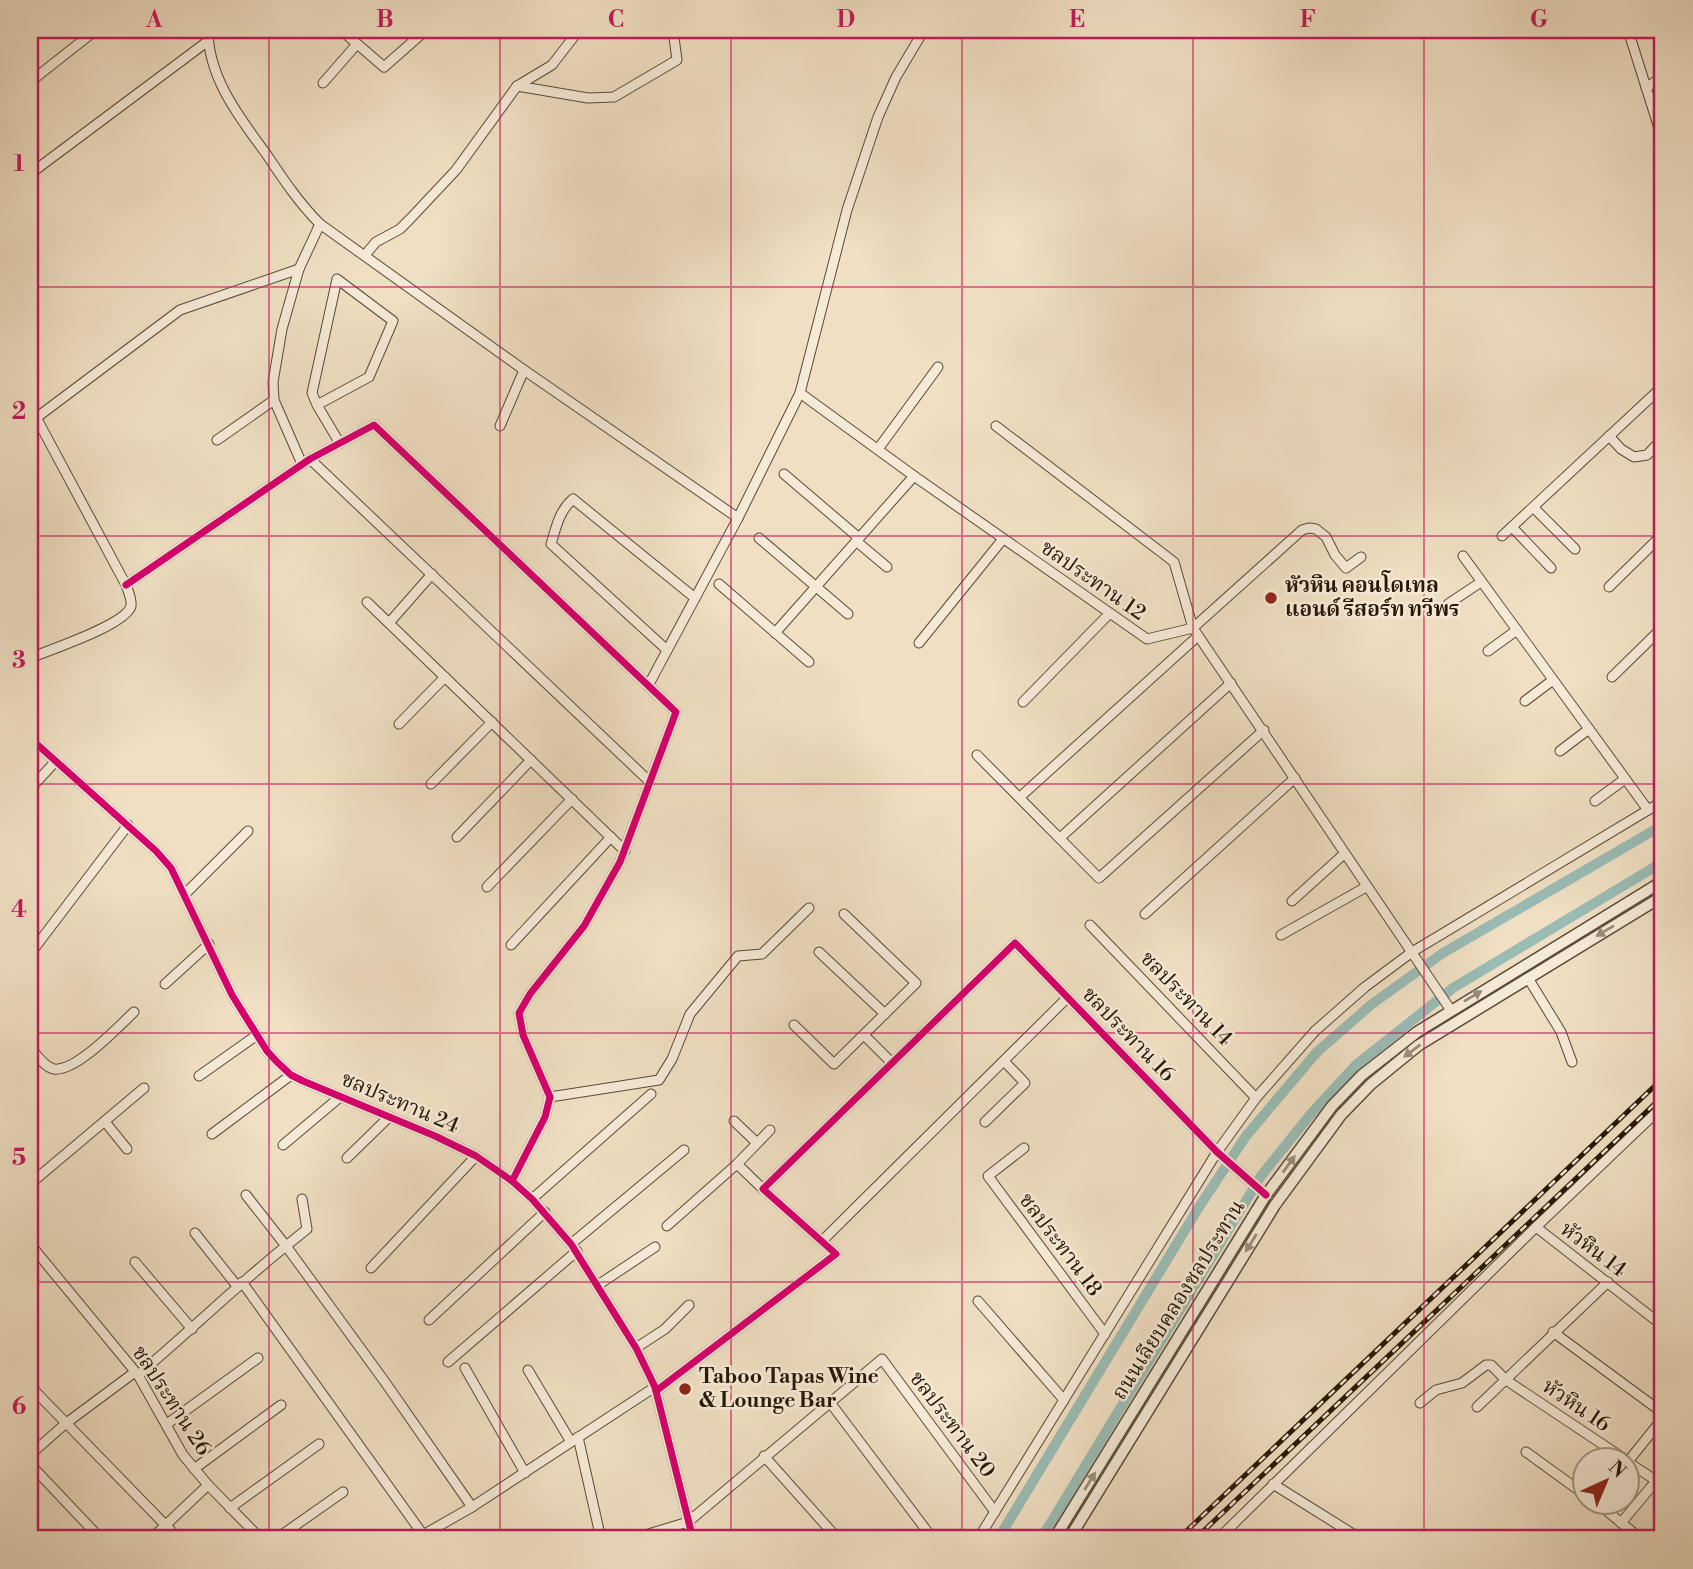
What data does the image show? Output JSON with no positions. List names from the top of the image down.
{
  "streets": {
    "street": [
      "ชลประทาน 12",
      "ชลประทาน 14",
      "ชลประทาน 16",
      "ชลประทาน 24",
      "ชลประทาน 18",
      "หัวหิน 14",
      "ถนนเลียบคลองชลประทาน",
      "ชลประทาน 26",
      "หัวหิน 16",
      "ชลประทาน 20"
    ]
  },
  "crossings": [
    ["ชลประทาน 16", "ถนนเลียบคลองชลประทาน"]
  ],
  "places": ["หัวหิน คอนโดเทล แอนด์ รีสอร์ท ทวีพร", "Taboo Tapas Wine & Lounge Bar"],
  "north": "top right",
  "grid": {
    "columns": [
      "A",
      "B",
      "C",
      "D",
      "E",
      "F",
      "G"
    ],
    "rows": [
      "1",
      "2",
      "3",
      "4",
      "5",
      "6"
    ]
  }
}
